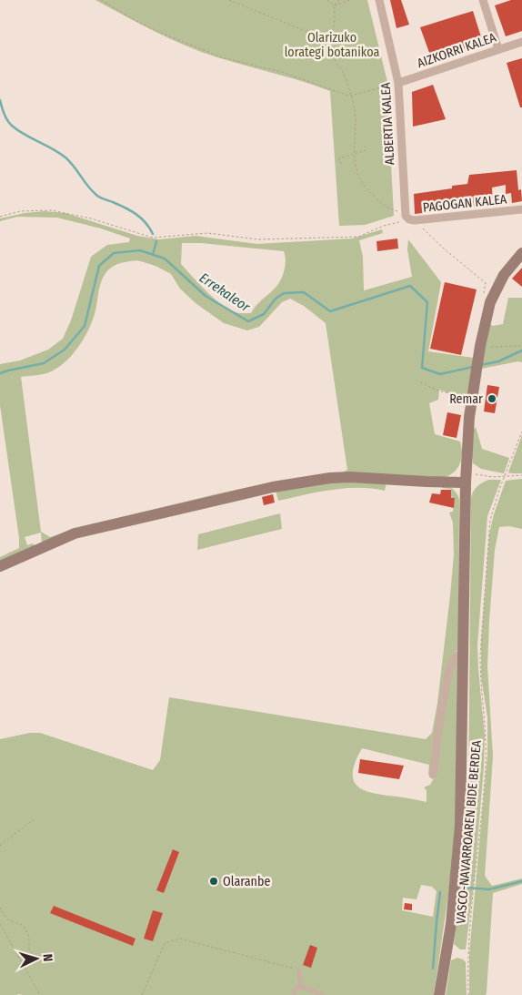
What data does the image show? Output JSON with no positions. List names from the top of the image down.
{
  "streets": {
    "street": ["AIZKORRI KALEA", "ALBERTIA KALEA", "PAGOGAN KALEA"],
    "path": ["VASCO-NAVARROAREN BIDE BERDEA"]
  },
  "crossings": [
    ["AIZKORRI KALEA", "ALBERTIA KALEA"],
    ["ALBERTIA KALEA", "PAGOGAN KALEA"]
  ],
  "water": ["Errekaleor"],
  "parks": ["Olarizuko lorategi botanikoa"],
  "places": ["Remar", "Olaranbe"],
  "north": "right"
}
